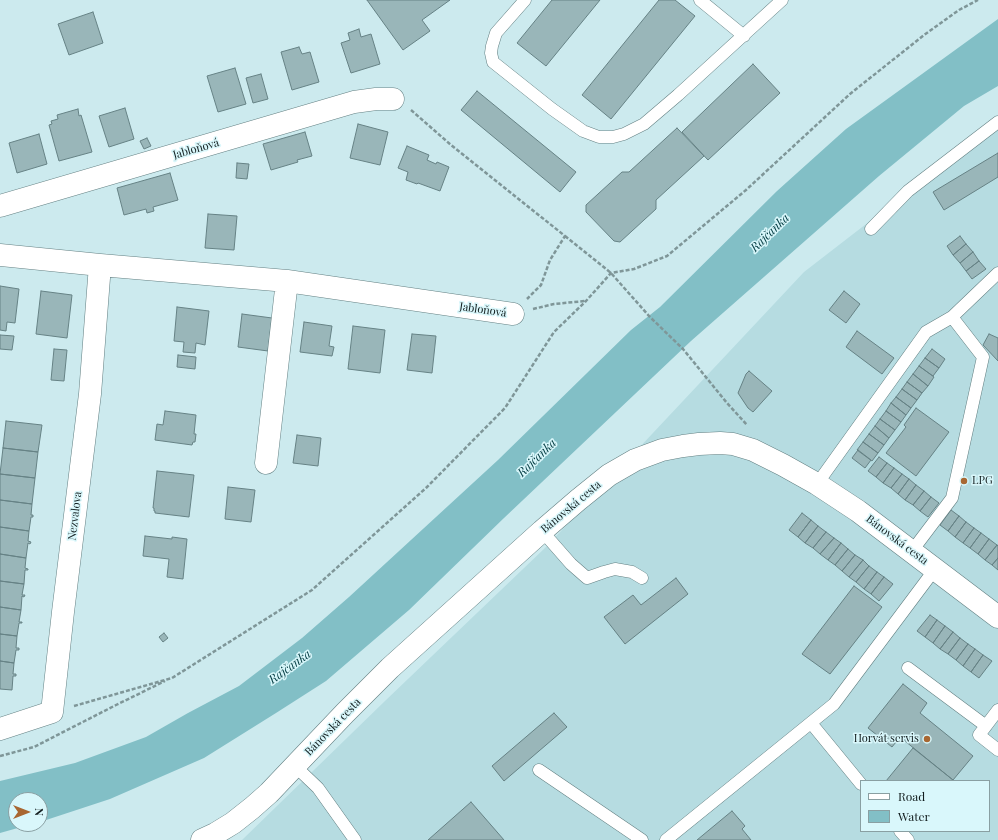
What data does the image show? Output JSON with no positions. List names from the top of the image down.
{
  "streets": {
    "street": ["Jabloňová", "Bánovská cesta", "Nezvalova"]
  },
  "crossings": [
    ["Jabloňová", "Nezvalova"]
  ],
  "water": ["Rajčanka"],
  "places": ["LPG", "Horvát servis"],
  "legend": ["Road", "Water"],
  "north": "right"
}
